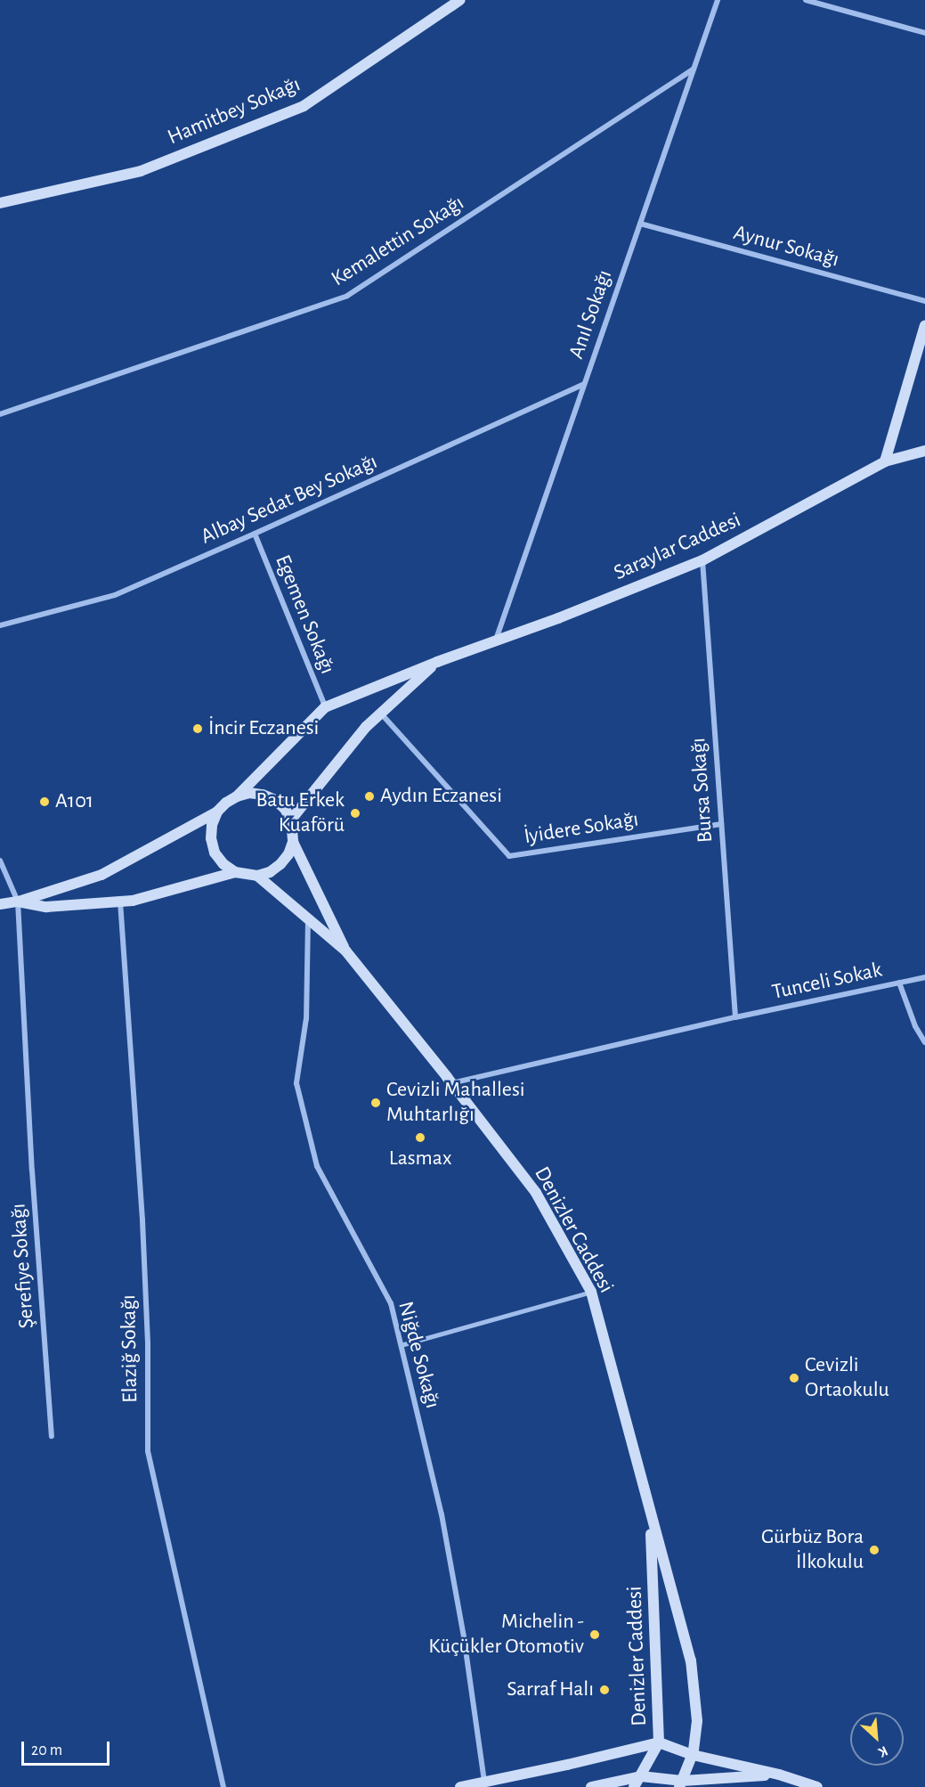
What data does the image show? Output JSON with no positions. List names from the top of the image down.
{
  "streets": {
    "street": [
      "Hamitbey Sokağı",
      "Kemalettin Sokağı",
      "Aynur Sokağı",
      "Anıl Sokağı",
      "Albay Sedat Bey Sokağı",
      "Saraylar Caddesi",
      "Egemen Sokağı",
      "Bursa Sokağı",
      "İyidere Sokağı",
      "Tunceli Sokak",
      "Denizler Caddesi",
      "Şerefiye Sokağı",
      "Elaziğ Sokağı",
      "Niğde Sokağı"
    ]
  },
  "crossings": [
    ["Kemalettin Sokağı", "Anıl Sokağı"],
    ["Aynur Sokağı", "Anıl Sokağı"],
    ["Anıl Sokağı", "Albay Sedat Bey Sokağı"],
    ["Anıl Sokağı", "Saraylar Caddesi"],
    ["Albay Sedat Bey Sokağı", "Egemen Sokağı"],
    ["Saraylar Caddesi", "Egemen Sokağı"],
    ["Saraylar Caddesi", "Bursa Sokağı"],
    ["Saraylar Caddesi", "İyidere Sokağı"],
    ["Saraylar Caddesi", "Denizler Caddesi"],
    ["Bursa Sokağı", "İyidere Sokağı"],
    ["Bursa Sokağı", "Tunceli Sokak"],
    ["Tunceli Sokak", "Denizler Caddesi"],
    ["Denizler Caddesi", "Niğde Sokağı"]
  ],
  "places": [
    "İncir Eczanesi",
    "Aydın Eczanesi",
    "A101",
    "Batu Erkek Kuaförü",
    "Cevizli Mahallesi Muhtarlığı",
    "Lasmax",
    "Cevizli Ortaokulu",
    "Gürbüz Bora İlkokulu",
    "Michelin - Küçükler Otomotiv",
    "Sarraf Halı"
  ],
  "scale_bar": "20 m",
  "north": "bottom right"
}
